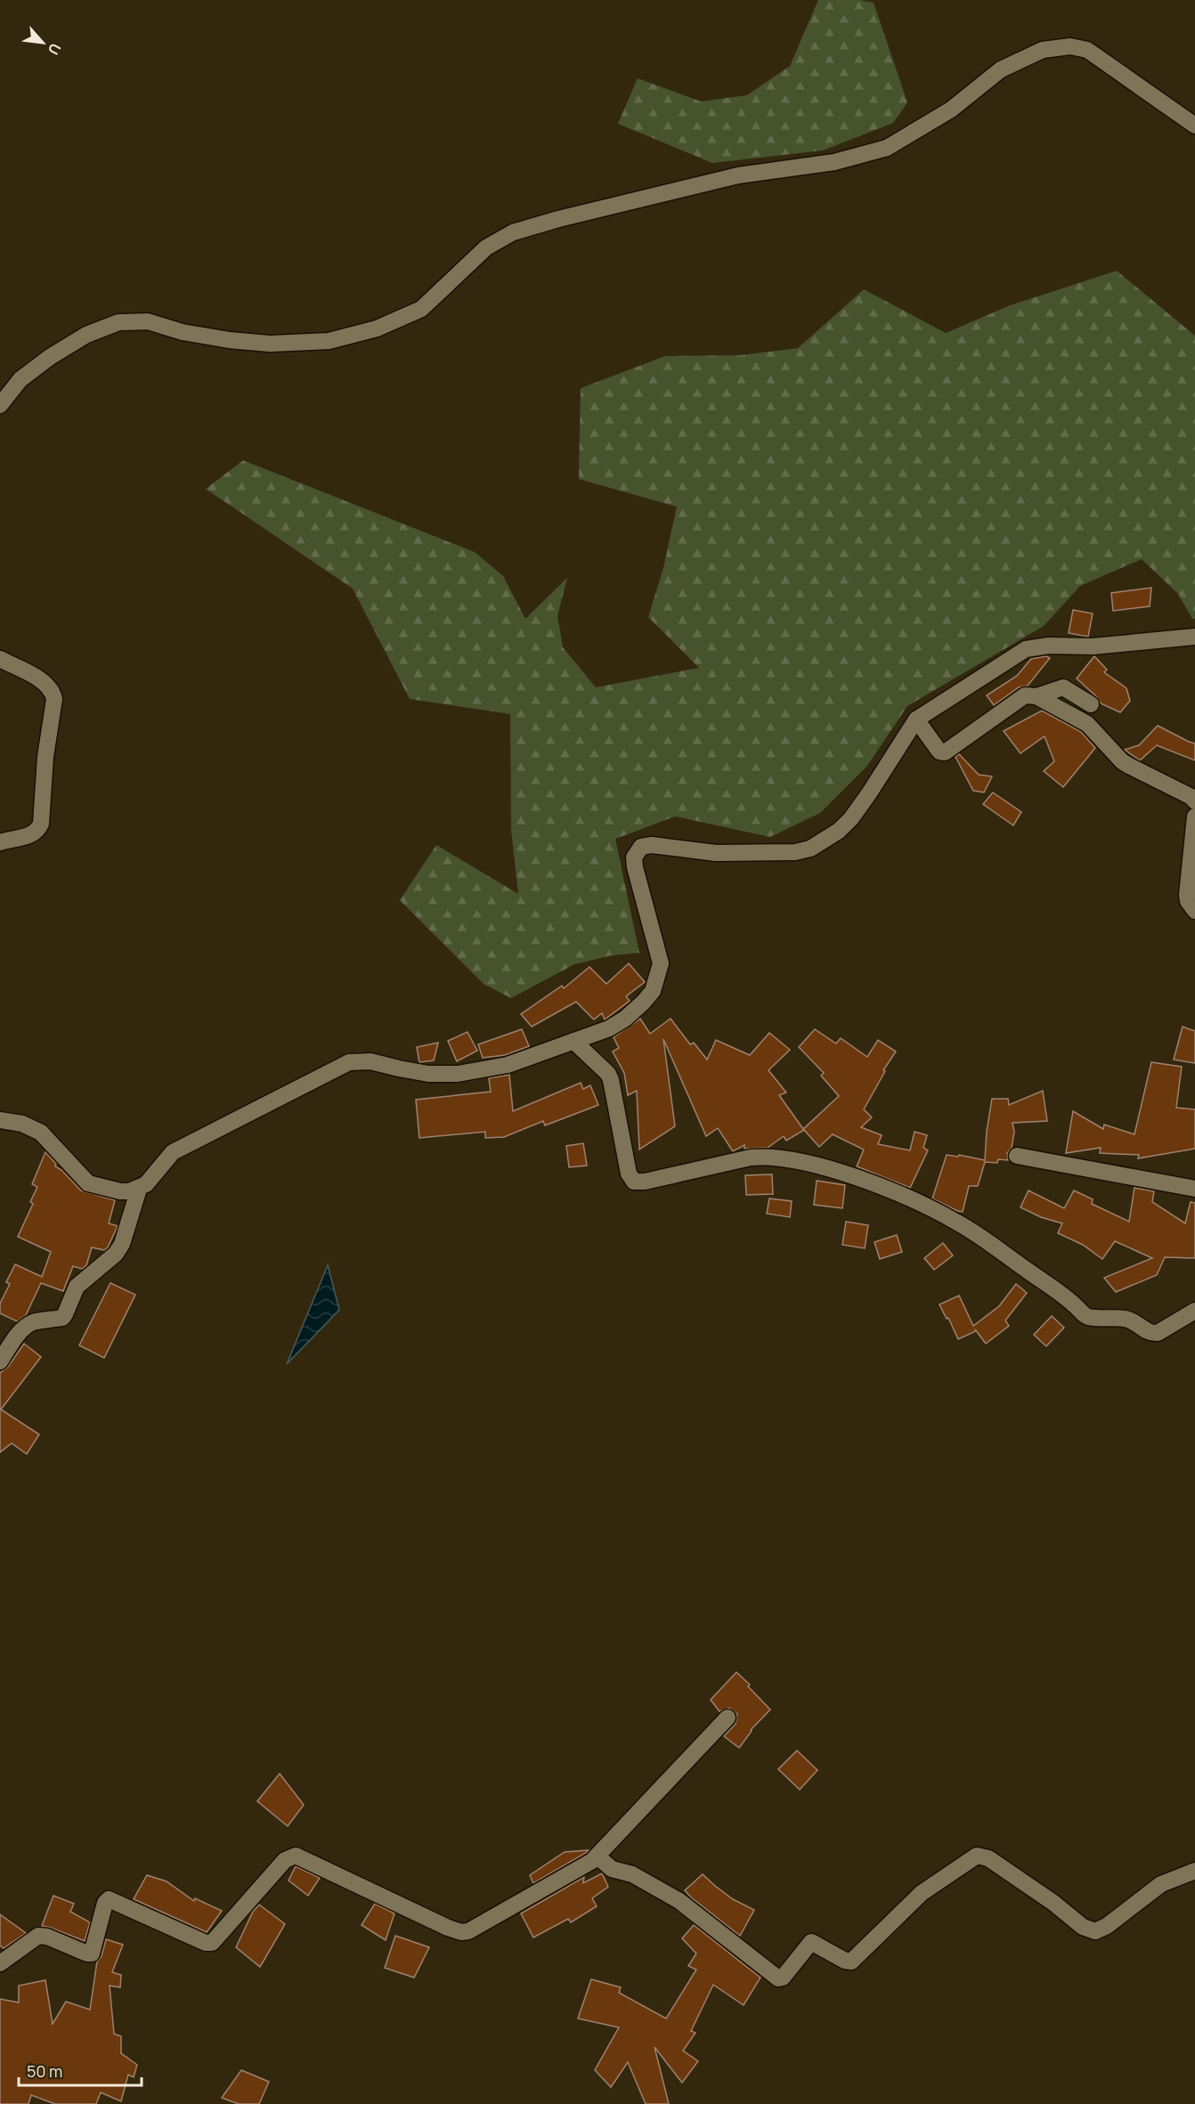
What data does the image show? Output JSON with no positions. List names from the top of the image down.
{
  "scale_bar": "50 m",
  "north": "bottom right"
}
